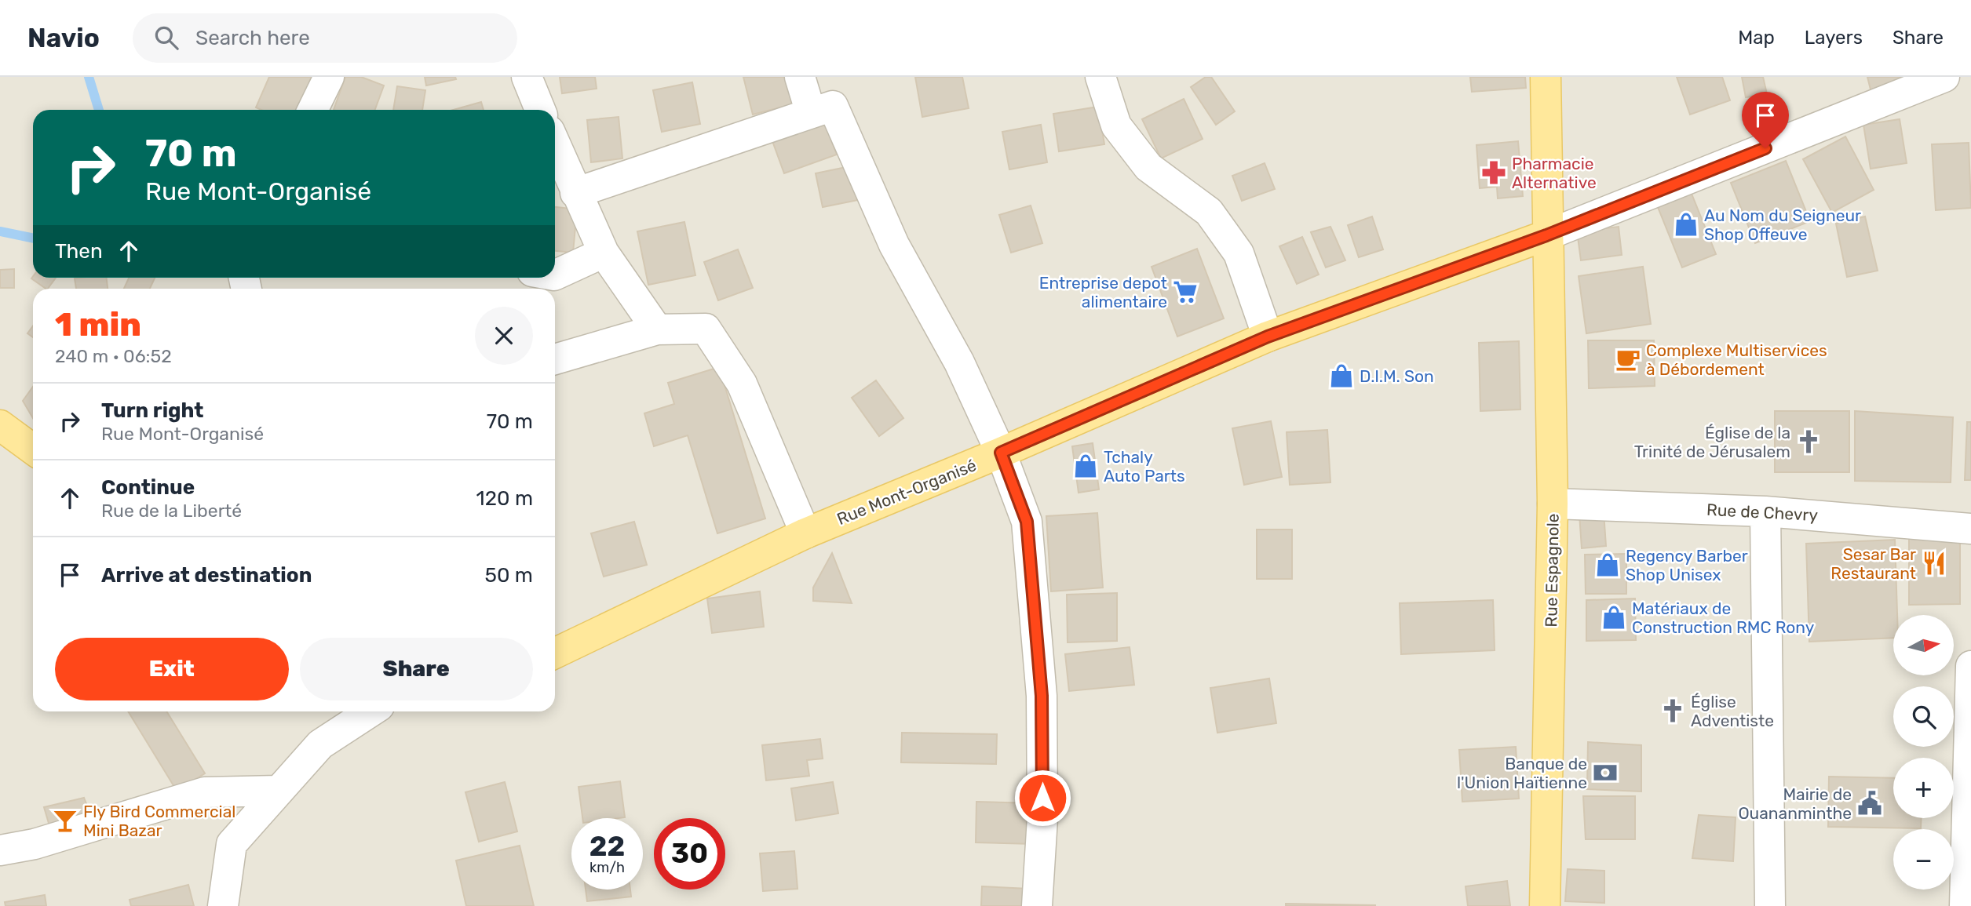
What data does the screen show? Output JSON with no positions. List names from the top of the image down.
{
  "streets": {
    "main road": ["Rue Mont-Organisé", "Rue Espagnole"],
    "street": ["Rue de Chevry"]
  },
  "crossings": [
    ["Rue Mont-Organisé", "Rue Espagnole"],
    ["Rue de Chevry", "Rue Espagnole"]
  ],
  "places": {
    "pharmacy": ["Pharmacie Alternative"],
    "shop": [
      "Au Nom du Seigneur Shop Offeuve",
      "D.I.M. Son",
      "Tchaly Auto Parts",
      "Regency Barber Shop Unisex",
      "Matériaux de Construction RMC Rony"
    ],
    "supermarket": ["Entreprise depot alimentaire"],
    "cafe": ["Complexe Multiservices à Débordement"],
    "church": ["Église de la Trinité de Jérusalem", "Église Adventiste"],
    "restaurant": ["Sesar Bar Restaurant"],
    "bank": ["Banque de l'Union Haïtienne"],
    "public building": ["Mairie de Ouananminthe"],
    "bar": ["Fly Bird Commercial Mini Bazar"]
  },
  "north": "right",
  "page": {
    "header": "Navio",
    "search": "Search here",
    "nav": ["Map", "Layers", "Share"],
    "turn": ["70 m", "Rue Mont-Organisé"],
    "then": "Then",
    "heading": ["1 min", "240 m · 06:52"],
    "list": [
      {
        "name": "Turn right",
        "note": "Rue Mont-Organisé",
        "value": "70 m"
      },
      {
        "name": "Continue",
        "note": "Rue de la Liberté",
        "value": "120 m"
      },
      {
        "name": "Arrive at destination",
        "value": "50 m"
      }
    ],
    "map_buttons": ["+", "−"],
    "buttons": ["Exit", "Share"],
    "speed": "22 km/h",
    "limit": "30"
  }
}
